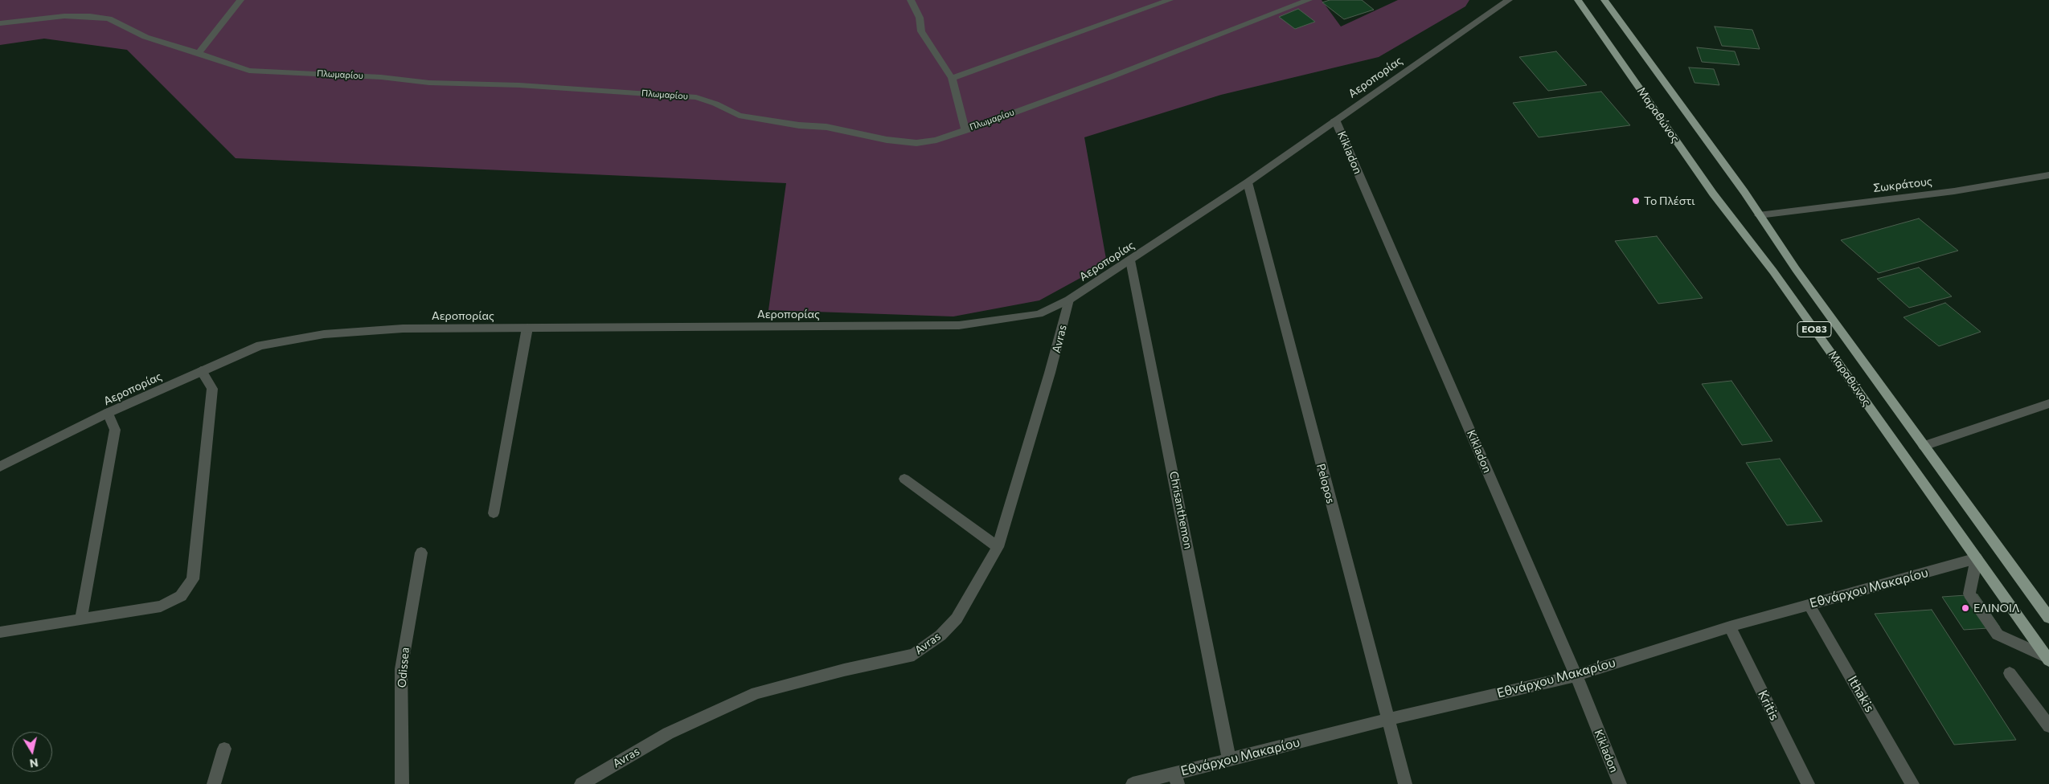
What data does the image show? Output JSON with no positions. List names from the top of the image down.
{
  "streets": {
    "main road": ["Μαραθώνος", "ΕΟ83"],
    "street": [
      "Πλωμαρίου",
      "Αεροπορίας",
      "Kikladon",
      "Σωκράτους",
      "Avras",
      "Pelopos",
      "Chrisanthemon",
      "Εθνάρχου Μακαρίου",
      "Odissea",
      "Ithakis",
      "Kritis"
    ]
  },
  "crossings": [
    ["Αεροπορίας", "Kikladon"],
    ["Αεροπορίας", "Avras"],
    ["Αεροπορίας", "Pelopos"],
    ["Αεροπορίας", "Chrisanthemon"],
    ["Μαραθώνος", "Σωκράτους"],
    ["Μαραθώνος", "Εθνάρχου Μακαρίου"],
    ["Kikladon", "Εθνάρχου Μακαρίου"],
    ["Pelopos", "Εθνάρχου Μακαρίου"],
    ["Chrisanthemon", "Εθνάρχου Μακαρίου"],
    ["Εθνάρχου Μακαρίου", "Ithakis"],
    ["Εθνάρχου Μακαρίου", "Kritis"]
  ],
  "places": ["Το Πλέστι", "ΕΛΙΝΟΙΛ"],
  "north": "bottom"
}
